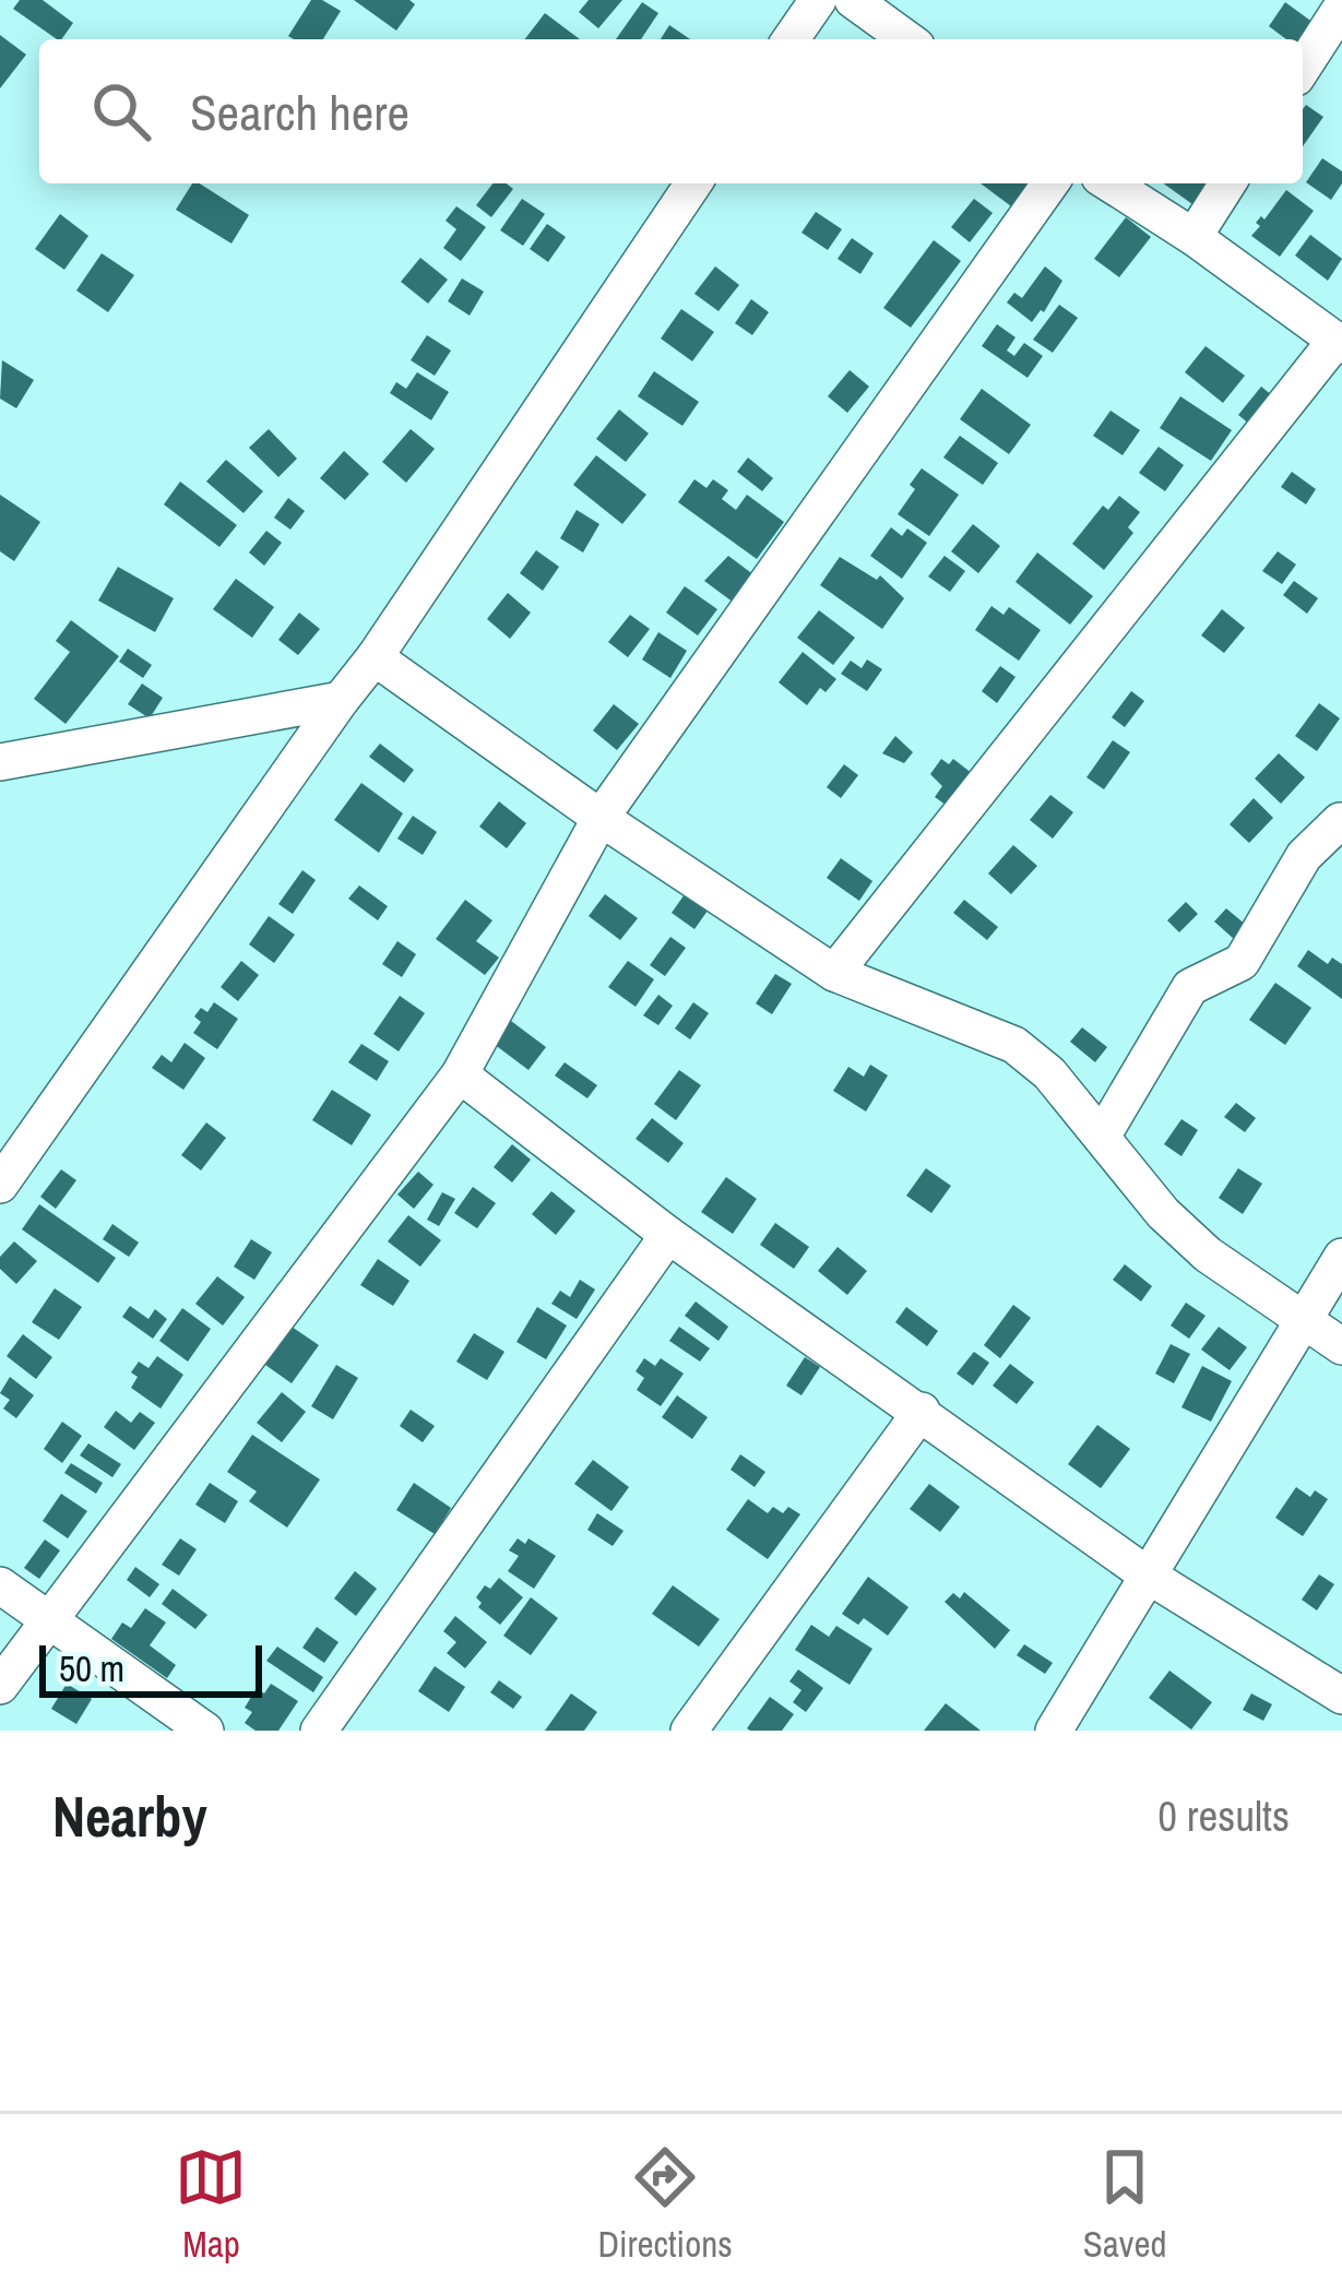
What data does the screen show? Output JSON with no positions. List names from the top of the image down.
{
  "scale_bar": "50 m",
  "page": {
    "search": "Search here",
    "scale": "50 m",
    "heading": ["Nearby", "0 results"],
    "nav": ["Map", "Directions", "Saved"]
  }
}
